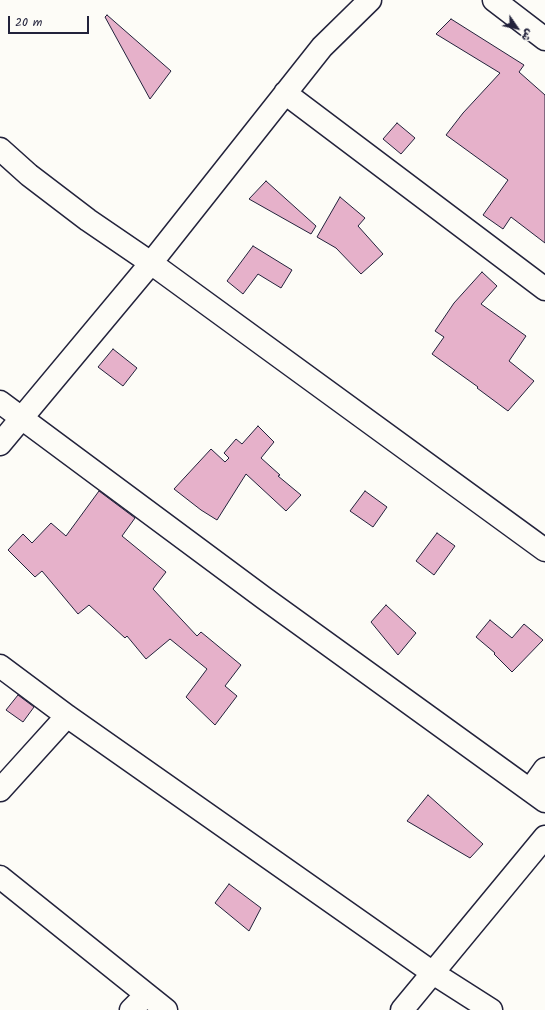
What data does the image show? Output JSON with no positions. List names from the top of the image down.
{
  "scale_bar": "20 m",
  "north": "bottom right"
}
